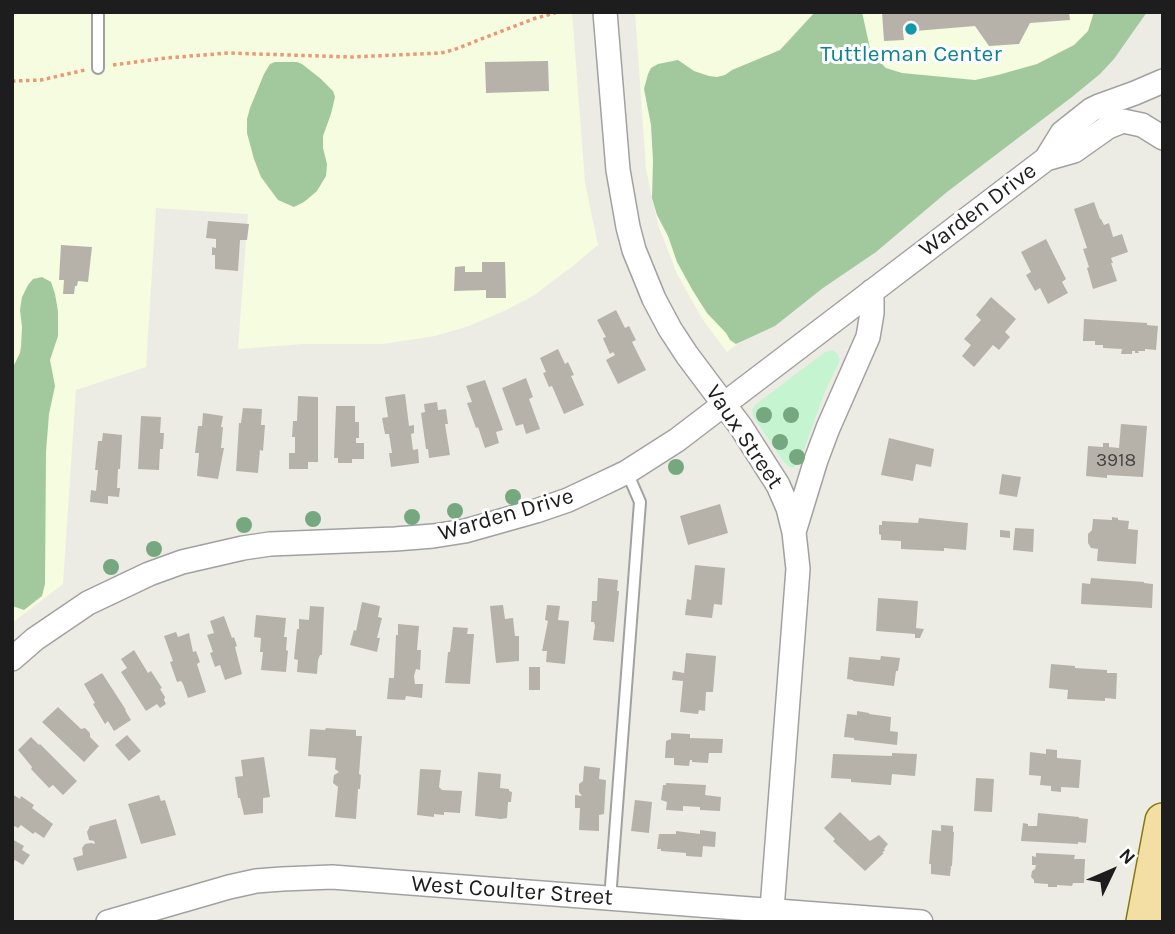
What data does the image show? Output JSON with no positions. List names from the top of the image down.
{
  "streets": {
    "street": ["Warden Drive", "Vaux Street", "West Coulter Street"]
  },
  "crossings": [
    ["Warden Drive", "Vaux Street"],
    ["Vaux Street", "West Coulter Street"]
  ],
  "places": ["Tuttleman Center"],
  "house_numbers": ["3918"],
  "north": "top right"
}
